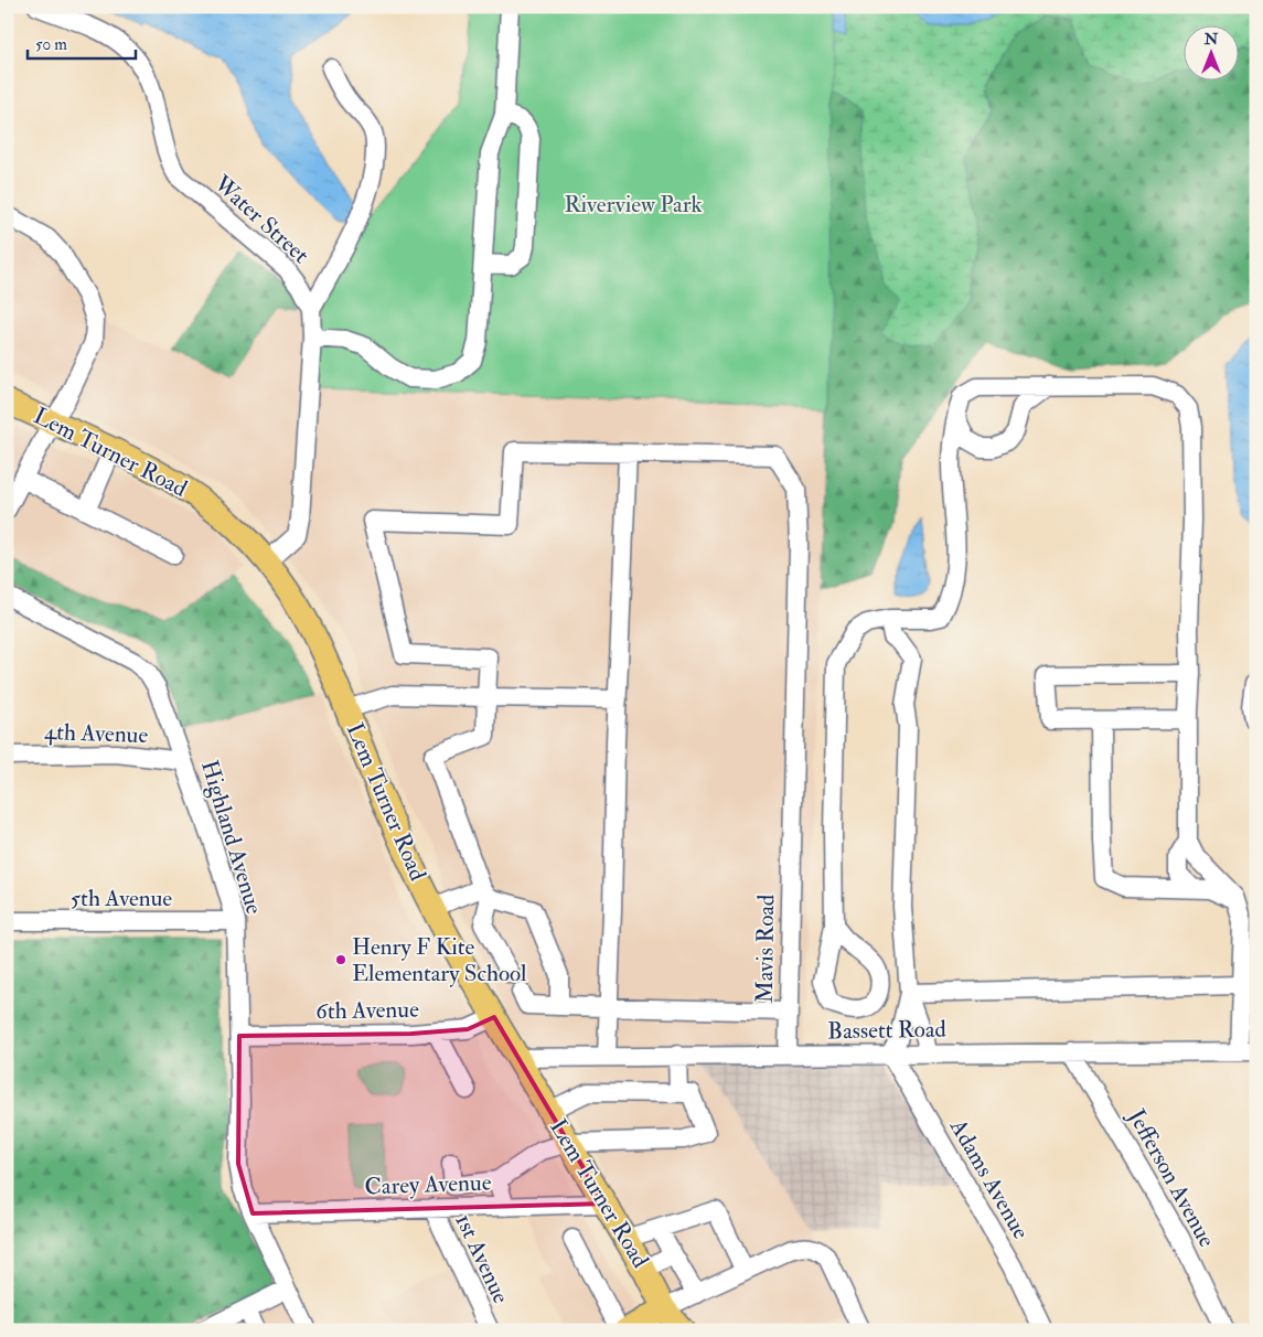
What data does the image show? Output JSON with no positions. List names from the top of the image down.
{
  "streets": {
    "main road": ["Lem Turner Road"],
    "street": [
      "Water Street",
      "4th Avenue",
      "Highland Avenue",
      "5th Avenue",
      "Mavis Road",
      "6th Avenue",
      "Bassett Road",
      "Jefferson Avenue",
      "Adams Avenue",
      "Carey Avenue",
      "1st Avenue"
    ]
  },
  "crossings": [
    ["Water Street", "Lem Turner Road"],
    ["Lem Turner Road", "6th Avenue"],
    ["Lem Turner Road", "Bassett Road"],
    ["Lem Turner Road", "Carey Avenue"],
    ["4th Avenue", "Highland Avenue"],
    ["Highland Avenue", "5th Avenue"],
    ["Highland Avenue", "6th Avenue"],
    ["Highland Avenue", "Carey Avenue"],
    ["Mavis Road", "Bassett Road"],
    ["Bassett Road", "Jefferson Avenue"],
    ["Bassett Road", "Adams Avenue"],
    ["Carey Avenue", "1st Avenue"]
  ],
  "parks": ["Riverview Park"],
  "places": ["Henry F Kite Elementary School"],
  "scale_bar": "50 m",
  "north": "top"
}
